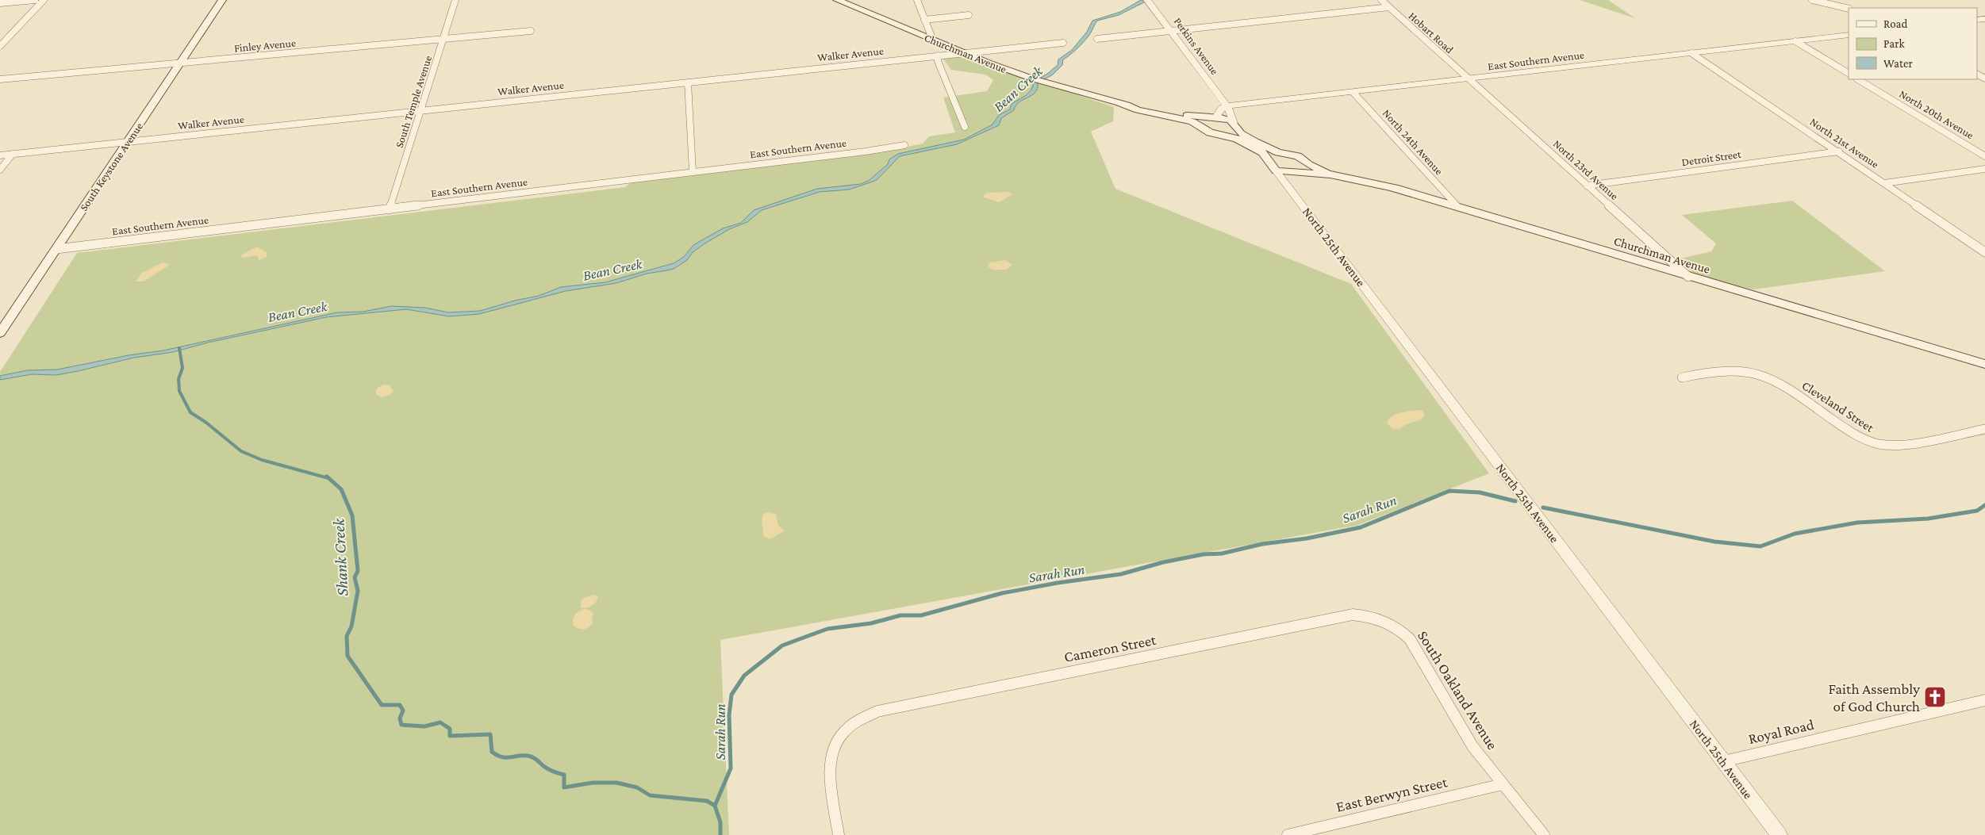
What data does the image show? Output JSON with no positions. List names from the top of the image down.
{
  "streets": {
    "main road": ["Churchman Avenue", "South Keystone Avenue"],
    "street": [
      "Hobart Road",
      "Finley Avenue",
      "Perkins Avenue",
      "Walker Avenue",
      "East Southern Avenue",
      "South Temple Avenue",
      "North 20th Avenue",
      "North 24th Avenue",
      "North 21st Avenue",
      "Detroit Street",
      "North 23rd Avenue",
      "North 25th Avenue",
      "Cleveland Street",
      "Cameron Street",
      "South Oakland Avenue",
      "Royal Road",
      "East Berwyn Street"
    ]
  },
  "crossings": [
    ["Hobart Road", "East Southern Avenue"],
    ["Hobart Road", "North 23rd Avenue"],
    ["Finley Avenue", "South Temple Avenue"],
    ["Finley Avenue", "South Keystone Avenue"],
    ["Perkins Avenue", "Churchman Avenue"],
    ["Perkins Avenue", "East Southern Avenue"],
    ["Churchman Avenue", "Walker Avenue"],
    ["Churchman Avenue", "North 24th Avenue"],
    ["Churchman Avenue", "North 23rd Avenue"],
    ["Churchman Avenue", "North 25th Avenue"],
    ["Walker Avenue", "South Temple Avenue"],
    ["Walker Avenue", "South Keystone Avenue"],
    ["East Southern Avenue", "South Temple Avenue"],
    ["East Southern Avenue", "North 24th Avenue"],
    ["East Southern Avenue", "North 21st Avenue"],
    ["East Southern Avenue", "South Keystone Avenue"],
    ["East Southern Avenue", "North 23rd Avenue"],
    ["North 21st Avenue", "Detroit Street"],
    ["Detroit Street", "North 23rd Avenue"],
    ["North 25th Avenue", "Royal Road"],
    ["Cameron Street", "South Oakland Avenue"],
    ["South Oakland Avenue", "East Berwyn Street"]
  ],
  "water": ["Bean Creek", "Sarah Run", "Shank Creek"],
  "places": {
    "church": ["Faith Assembly of God Church"]
  },
  "legend": ["Road", "Park", "Water"]
}
